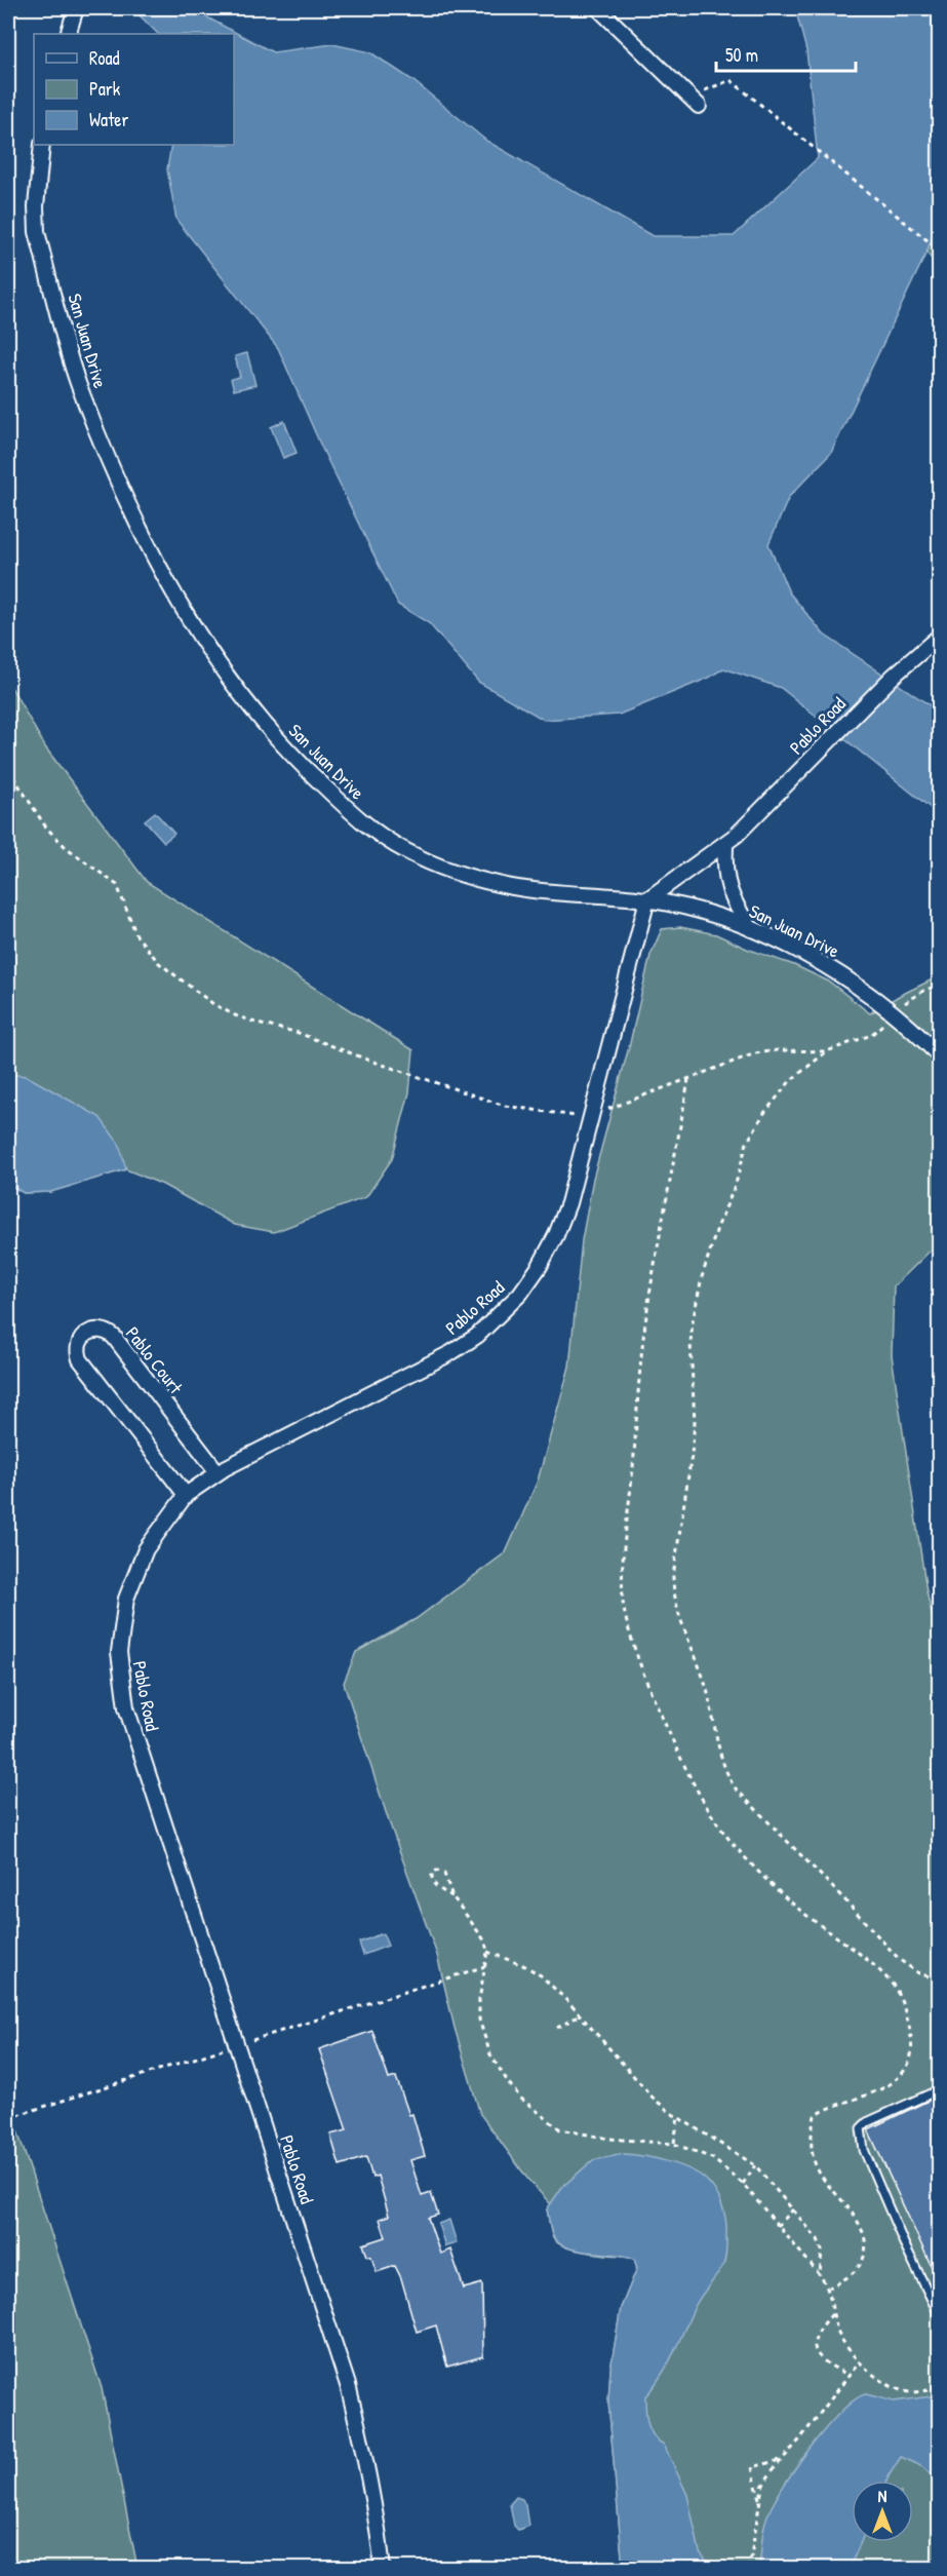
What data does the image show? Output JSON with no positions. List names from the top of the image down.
{
  "streets": {
    "street": ["San Juan Drive", "Pablo Road", "Pablo Court"]
  },
  "crossings": [
    ["San Juan Drive", "Pablo Road"],
    ["Pablo Road", "Pablo Court"]
  ],
  "legend": ["Road", "Park", "Water"],
  "scale_bar": "50 m",
  "north": "top"
}
